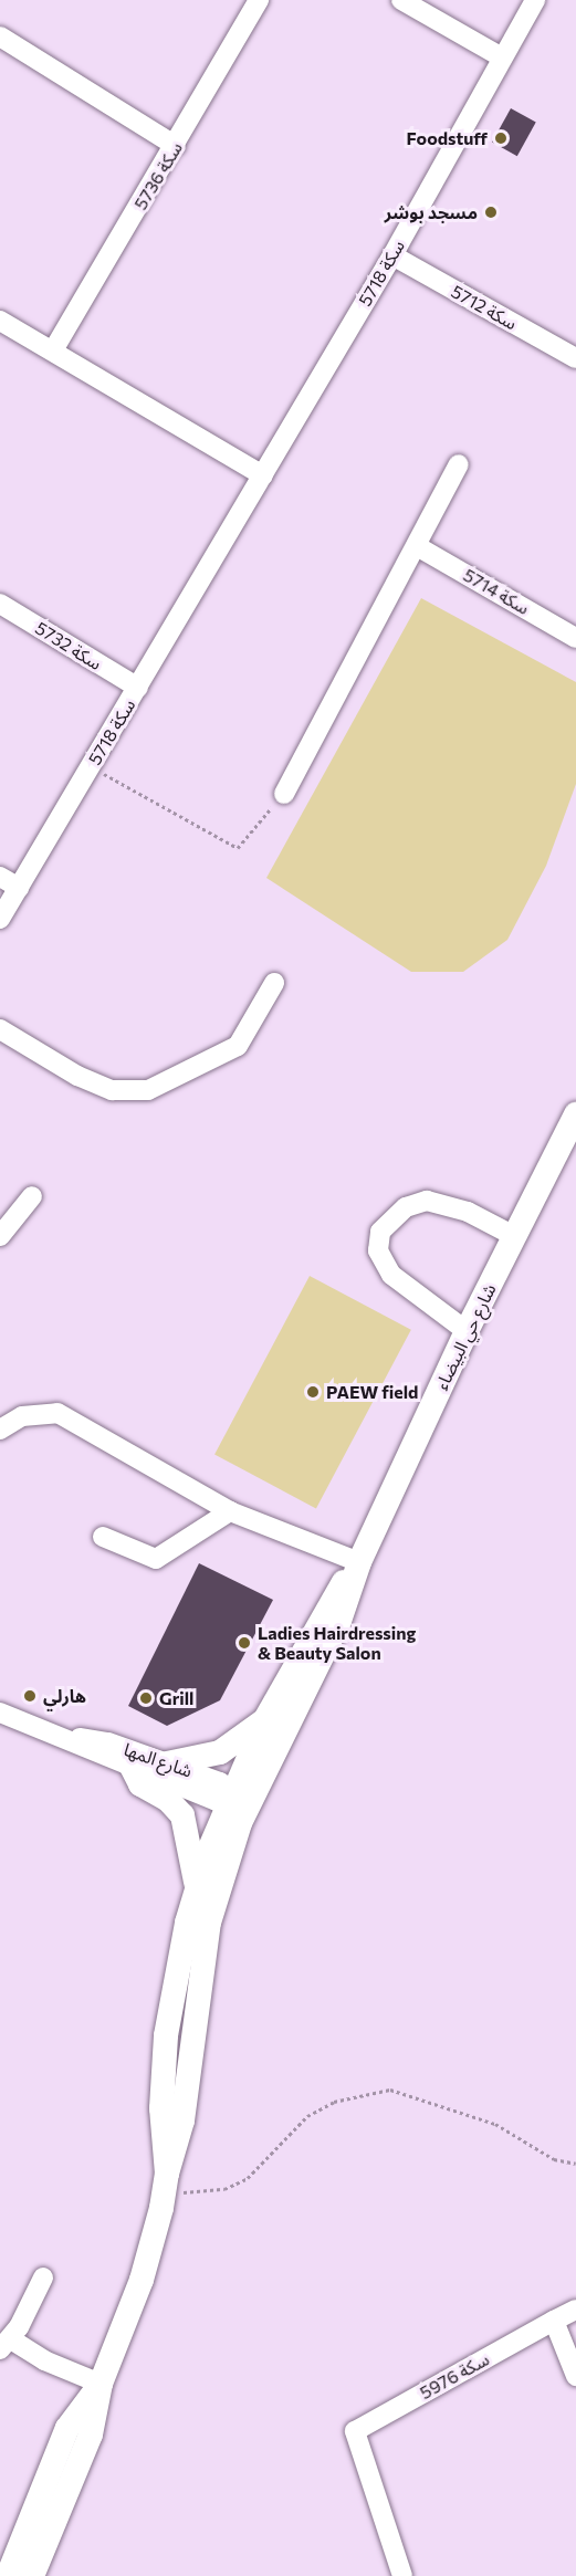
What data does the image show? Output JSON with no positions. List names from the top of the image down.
{
  "streets": {
    "main road": ["شارع حي البيضاء"],
    "street": [
      "سكة 5736",
      "سكة 5718",
      "سكة 5712",
      "سكة 5714",
      "سكة 5732",
      "شارع المها",
      "سكة 5976"
    ]
  },
  "crossings": [
    ["سكة 5718", "سكة 5712"],
    ["سكة 5718", "سكة 5732"]
  ],
  "places": [
    "Foodstuff",
    "مسجد بوشر",
    "PAEW field",
    "Ladies Hairdressing & Beauty Salon",
    "هارلي",
    "Grill"
  ]
}
